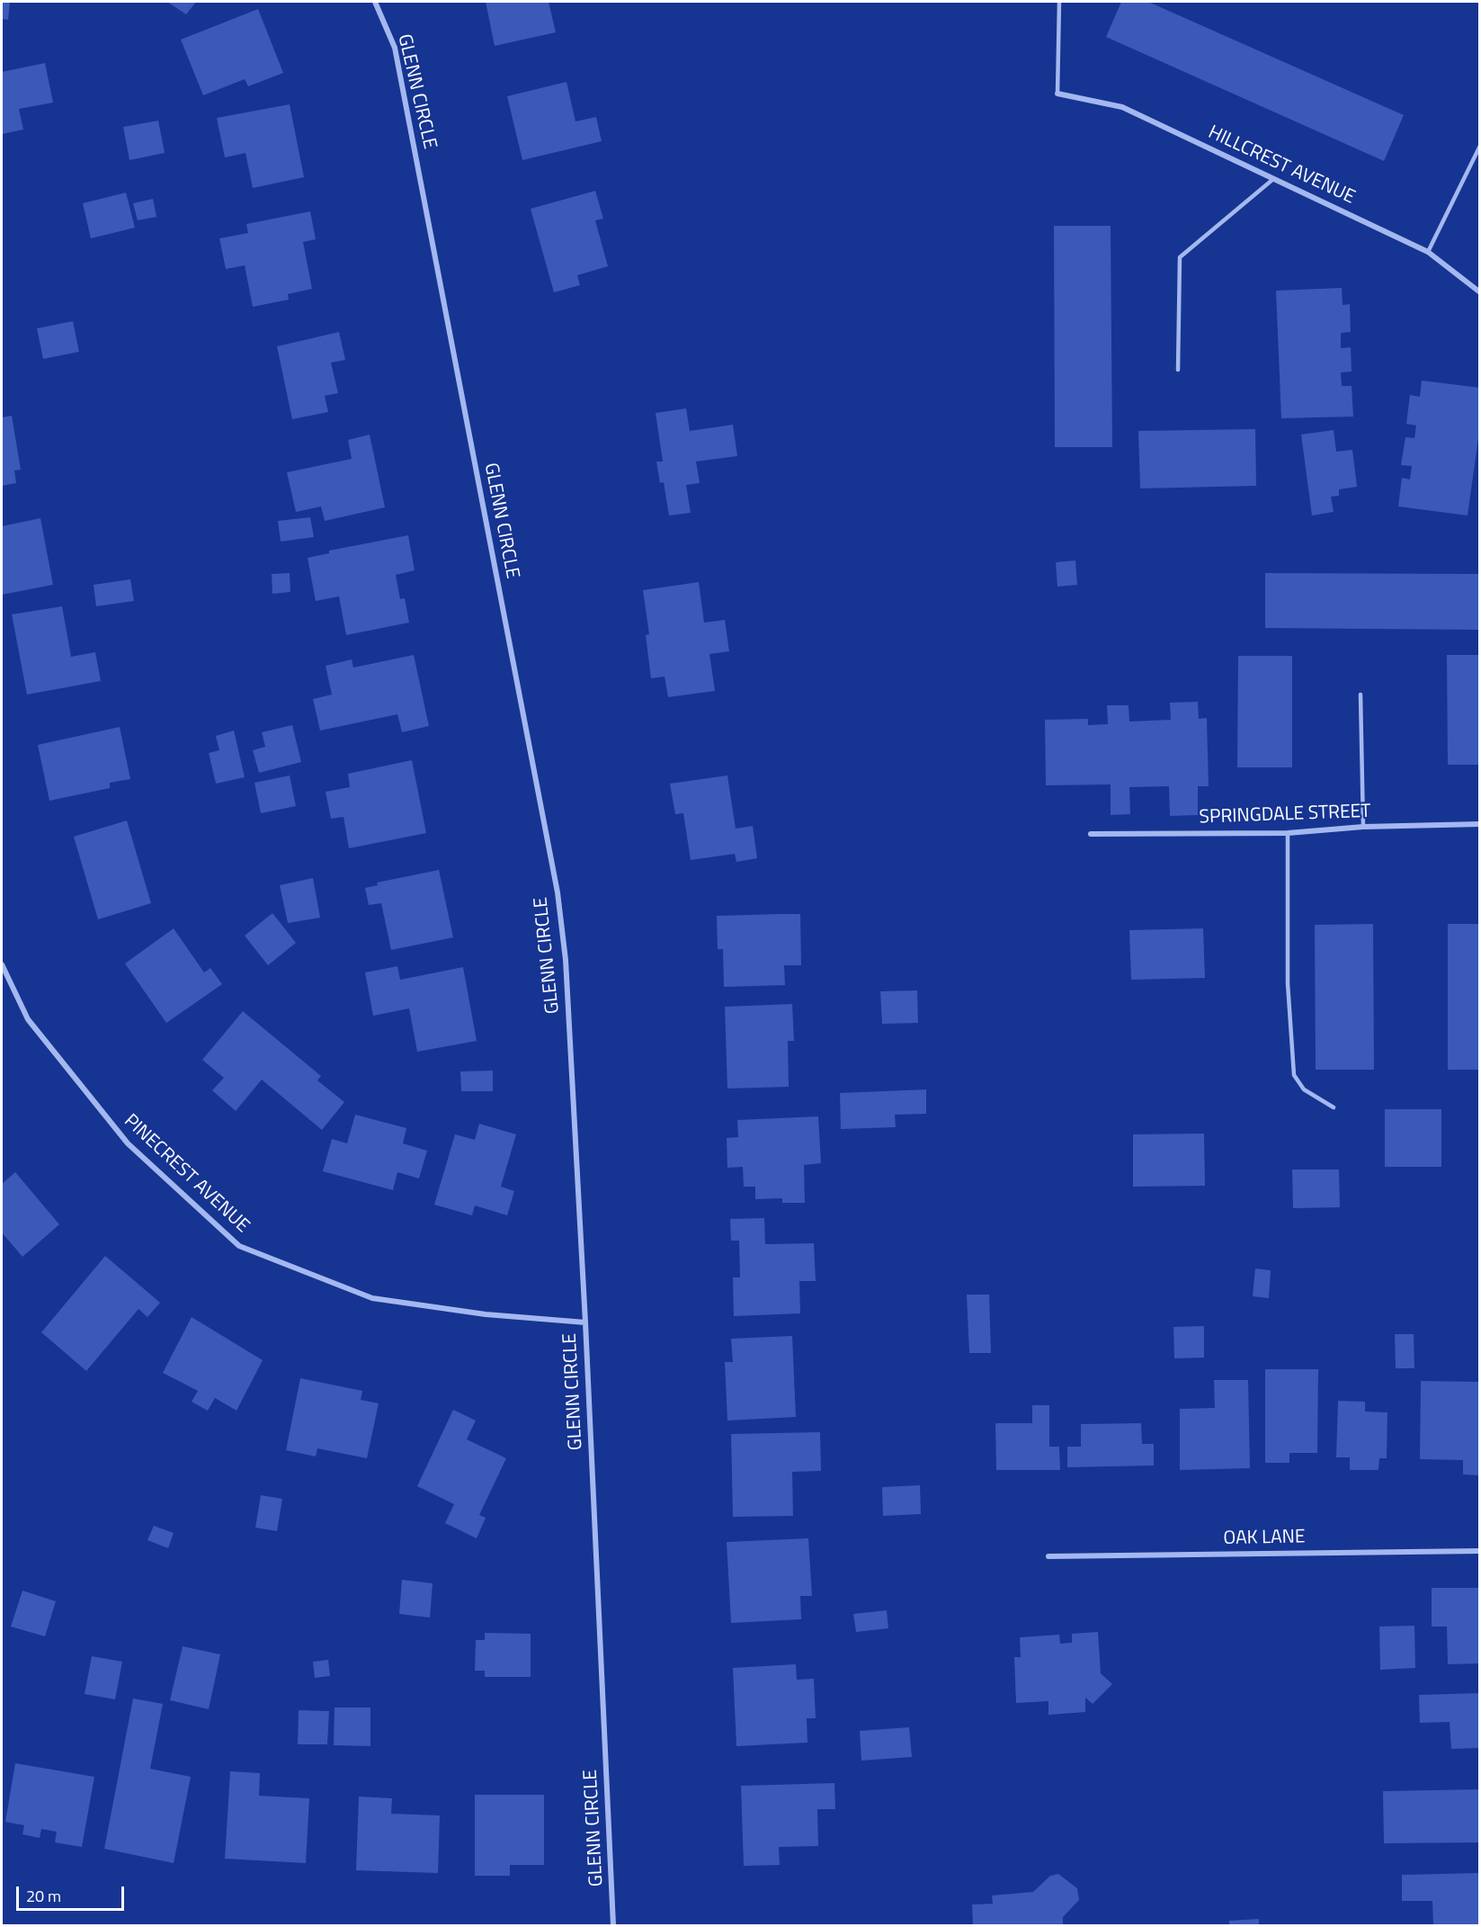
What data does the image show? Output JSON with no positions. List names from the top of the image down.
{
  "streets": {
    "street": [
      "GLENN CIRCLE",
      "HILLCREST AVENUE",
      "SPRINGDALE STREET",
      "PINECREST AVENUE",
      "OAK LANE"
    ]
  },
  "crossings": [
    ["GLENN CIRCLE", "PINECREST AVENUE"]
  ],
  "scale_bar": "20 m"
}
